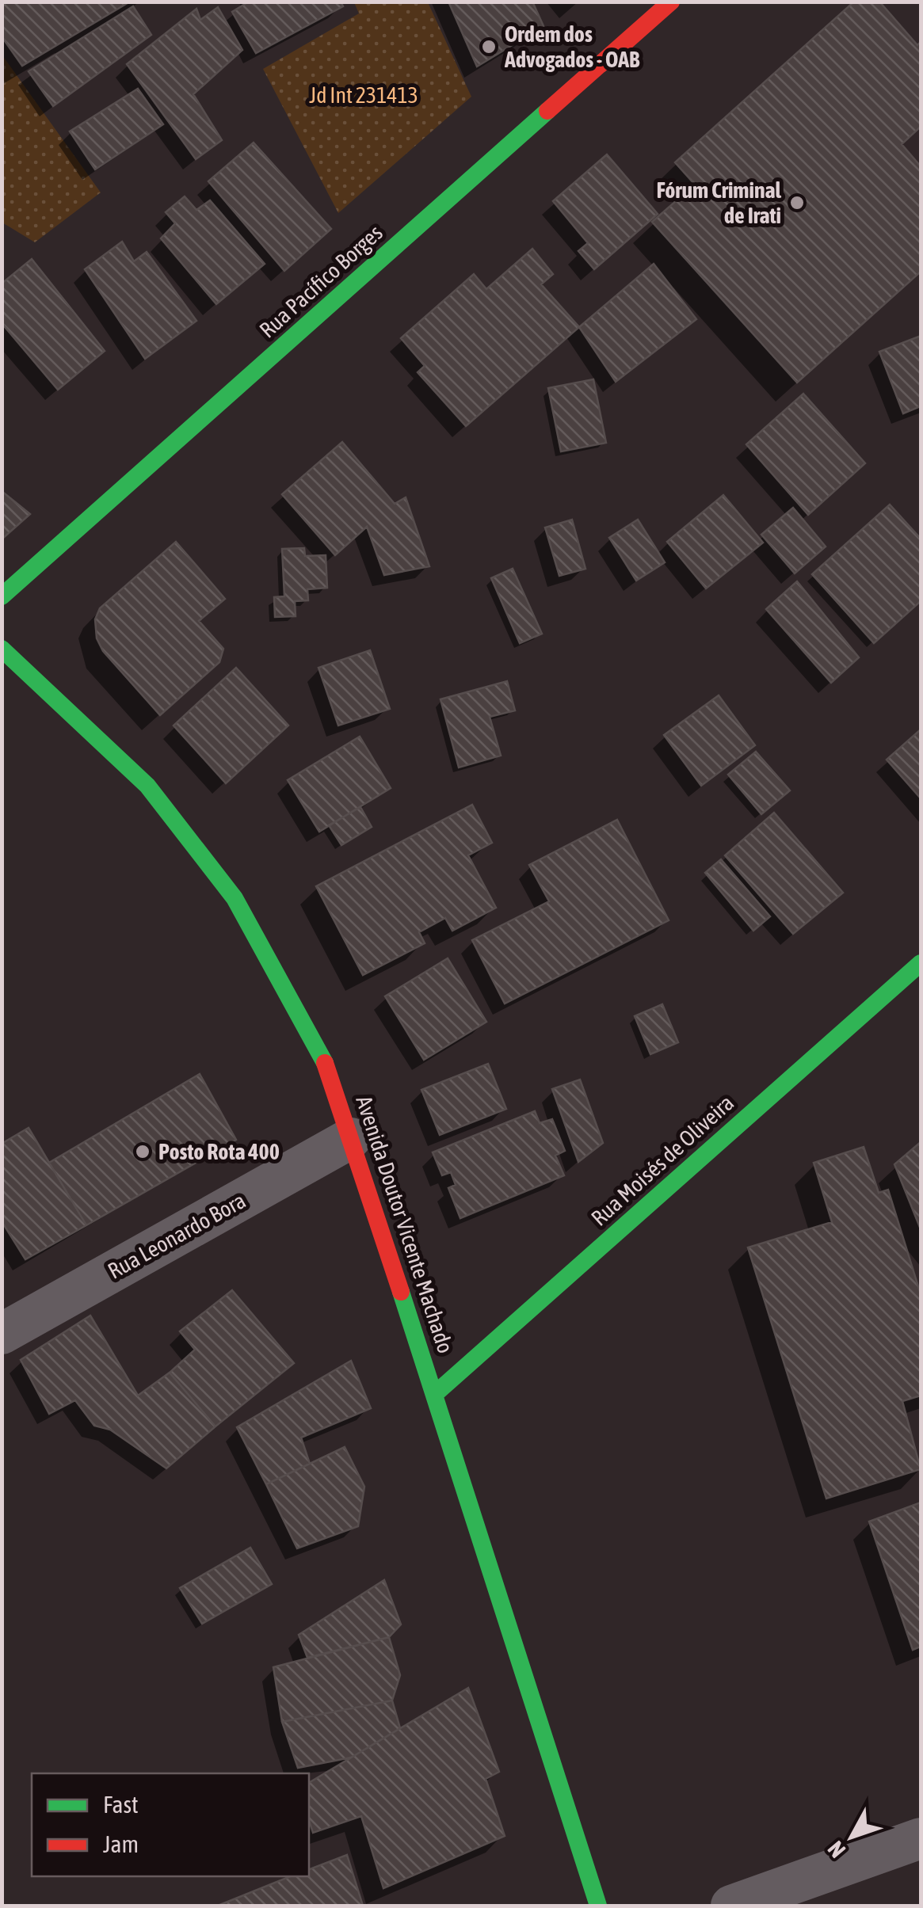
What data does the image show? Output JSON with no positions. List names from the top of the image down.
{
  "streets": {
    "street": [
      "Rua Pacífico Borges",
      "Rua Moisés de Oliveira",
      "Avenida Doutor Vicente Machado",
      "Rua Leonardo Bora"
    ]
  },
  "crossings": [
    ["Rua Moisés de Oliveira", "Avenida Doutor Vicente Machado"],
    ["Avenida Doutor Vicente Machado", "Rua Leonardo Bora"]
  ],
  "parks": ["Jd Int 231413"],
  "places": ["Ordem dos Advogados - OAB", "Fórum Criminal de Irati", "Posto Rota 400"],
  "legend": ["Fast", "Jam"],
  "north": "bottom left"
}
